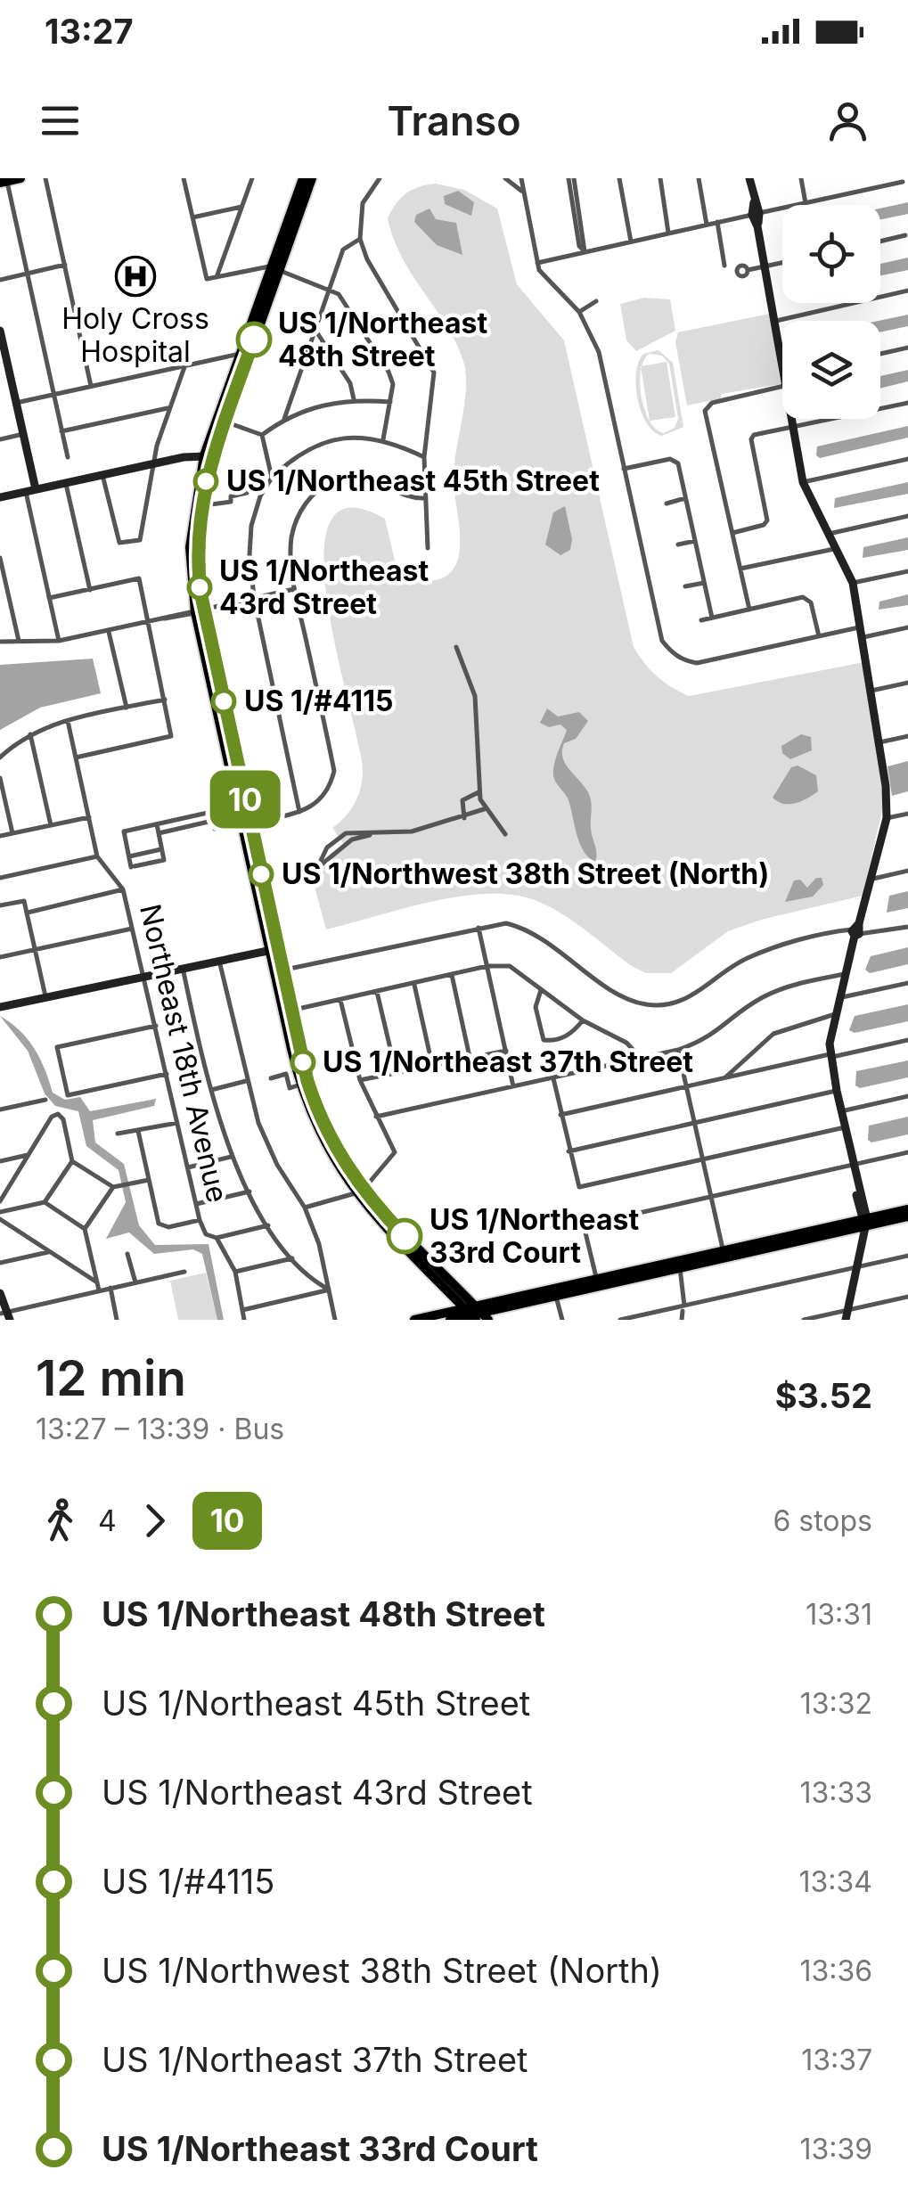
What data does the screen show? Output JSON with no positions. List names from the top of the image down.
{
  "streets": {
    "street": ["Northeast 18th Avenue"]
  },
  "places": {
    "hospital": ["Holy Cross Hospital"],
    "other": [
      "US 1/Northeast 48th Street",
      "US 1/Northeast 45th Street",
      "US 1/Northeast 43rd Street",
      "US 1/#4115",
      "US 1/Northwest 38th Street (North)",
      "US 1/Northeast 37th Street",
      "US 1/Northeast 33rd Court"
    ]
  },
  "lines": ["bus line 10"],
  "page": {
    "status": "13:27",
    "header": "Transo",
    "on_map": "10",
    "heading": ["12 min", "13:27 – 13:39 · Bus", "$3.52"],
    "legs": ["4", "10", "6 stops"],
    "list": [
      {
        "name": "US 1/Northeast 48th Street",
        "value": "13:31"
      },
      {
        "name": "US 1/Northeast 45th Street",
        "value": "13:32"
      },
      {
        "name": "US 1/Northeast 43rd Street",
        "value": "13:33"
      },
      {
        "name": "US 1/#4115",
        "value": "13:34"
      },
      {
        "name": "US 1/Northwest 38th Street (North)",
        "value": "13:36"
      },
      {
        "name": "US 1/Northeast 37th Street",
        "value": "13:37"
      },
      {
        "name": "US 1/Northeast 33rd Court",
        "value": "13:39"
      }
    ]
  }
}
